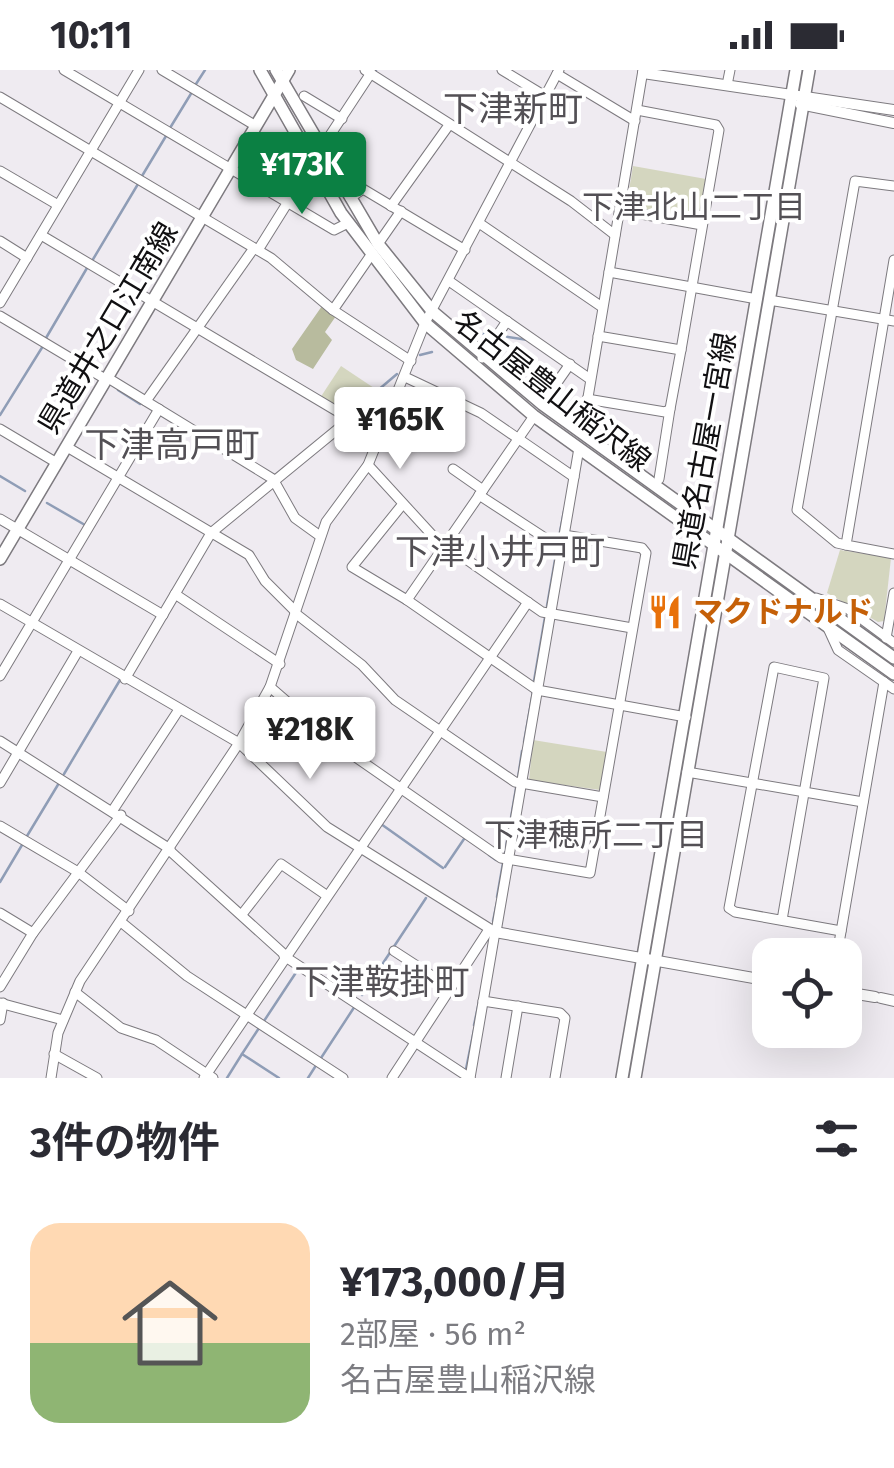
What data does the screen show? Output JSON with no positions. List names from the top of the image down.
{
  "streets": {
    "main road": ["県道井之口江南線", "名古屋豊山稲沢線", "県道名古屋一宮線"]
  },
  "crossings": [
    ["県道井之口江南線", "名古屋豊山稲沢線"],
    ["名古屋豊山稲沢線", "県道名古屋一宮線"]
  ],
  "districts": [
    "下津新町",
    "下津北山二丁目",
    "下津高戸町",
    "下津小井戸町",
    "下津穂所二丁目",
    "下津鞍掛町"
  ],
  "places": {
    "restaurant": ["マクドナルド"]
  },
  "page": {
    "status": "10:11",
    "price": ["¥173K", "¥165K", "¥218K"],
    "heading": "3件の物件",
    "list": [
      {
        "name": "¥173,000/月",
        "note": "2部屋 · 56 m² · 名古屋豊山稲沢線"
      }
    ]
  }
}
